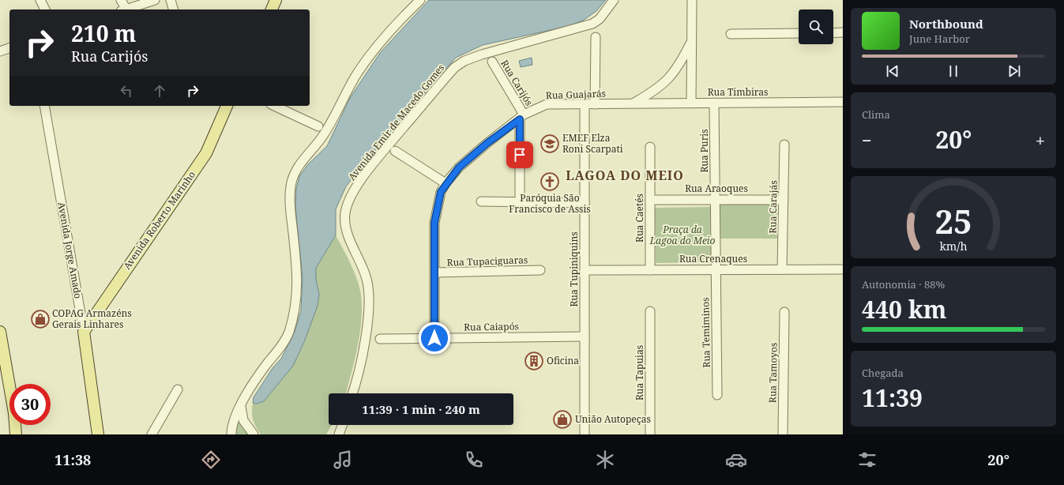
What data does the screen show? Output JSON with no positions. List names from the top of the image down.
{
  "streets": {
    "main road": ["Avenida Roberto Marinho", "Avenida Jorge Amado"],
    "street": [
      "Rua Carijós",
      "Rua Timbiras",
      "Rua Guajarás",
      "Avenida Emir de Macedo Gomes",
      "Rua Puris",
      "Rua Araoques",
      "Rua Carajás",
      "Rua Caetés",
      "Rua Crenaques",
      "Rua Tupaciguaras",
      "Rua Tupiniquins",
      "Rua Caiapós",
      "Rua Temiminos",
      "Rua Tapuias",
      "Rua Tamoyos"
    ]
  },
  "crossings": [
    ["Rua Carijós", "Rua Guajarás"],
    ["Rua Timbiras", "Rua Guajarás"],
    ["Rua Timbiras", "Rua Puris"],
    ["Rua Guajarás", "Rua Tupaciguaras"],
    ["Rua Guajarás", "Rua Tupiniquins"],
    ["Rua Guajarás", "Rua Caiapós"],
    ["Rua Puris", "Rua Araoques"],
    ["Rua Puris", "Rua Crenaques"],
    ["Rua Puris", "Rua Temiminos"],
    ["Rua Araoques", "Rua Carajás"],
    ["Rua Araoques", "Rua Caetés"],
    ["Rua Carajás", "Rua Crenaques"],
    ["Rua Caetés", "Rua Crenaques"],
    ["Avenida Roberto Marinho", "Avenida Jorge Amado"],
    ["Rua Crenaques", "Rua Tupiniquins"],
    ["Rua Crenaques", "Rua Temiminos"],
    ["Rua Tupiniquins", "Rua Caiapós"]
  ],
  "districts": ["LAGOA DO MEIO"],
  "parks": ["Praça da Lagoa do Meio"],
  "places": {
    "school or university": ["EMEF Elza Roni Scarpati"],
    "church": ["Paróquia São Francisco de Assis"],
    "shop": ["COPAG Armazéns Gerais Linhares", "União Autopeças"],
    "building": ["Oficina"]
  },
  "page": {
    "turn": ["210 m", "Rua Carijós"],
    "song": ["Northbound", "June Harbor"],
    "tile": [
      "Clima",
      ["Autonomia · 88%", "440 km"],
      ["Chegada", "11:39"]
    ],
    "heat": ["−", "20°", "+"],
    "limit": "30",
    "trip": "11:39 · 1 min · 240 m",
    "tabs": ["11:38", "20°"],
    "gauge": ["25", "km/h"]
  }
}
